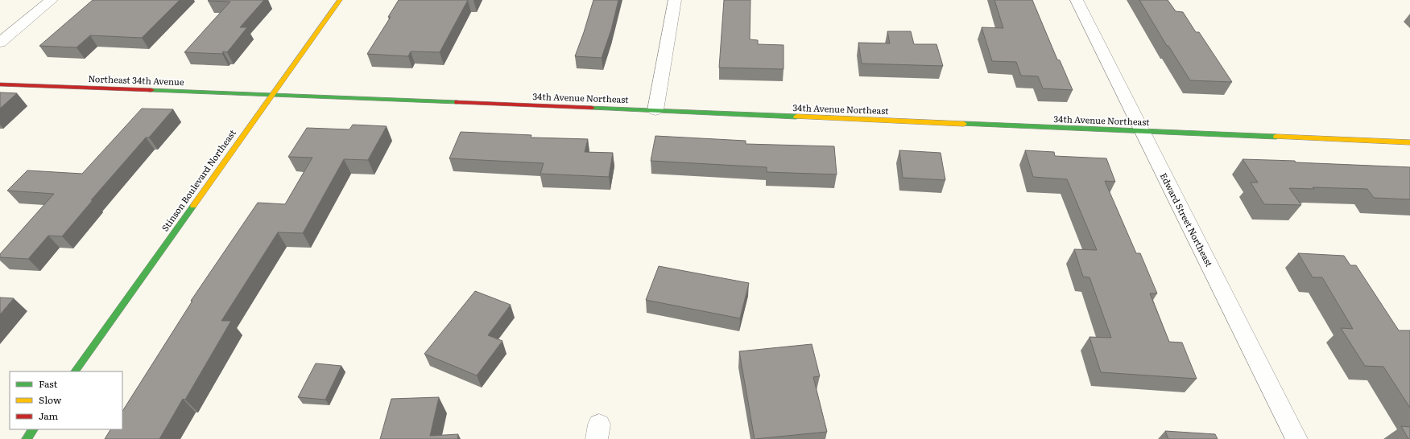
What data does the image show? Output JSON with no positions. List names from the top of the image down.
{
  "streets": {
    "street": [
      "Northeast 34th Avenue",
      "34th Avenue Northeast",
      "Stinson Boulevard Northeast",
      "Edward Street Northeast"
    ]
  },
  "crossings": [
    ["Northeast 34th Avenue", "34th Avenue Northeast"],
    ["Northeast 34th Avenue", "Stinson Boulevard Northeast"],
    ["34th Avenue Northeast", "Stinson Boulevard Northeast"],
    ["34th Avenue Northeast", "Edward Street Northeast"]
  ],
  "legend": ["Fast", "Slow", "Jam"]
}
